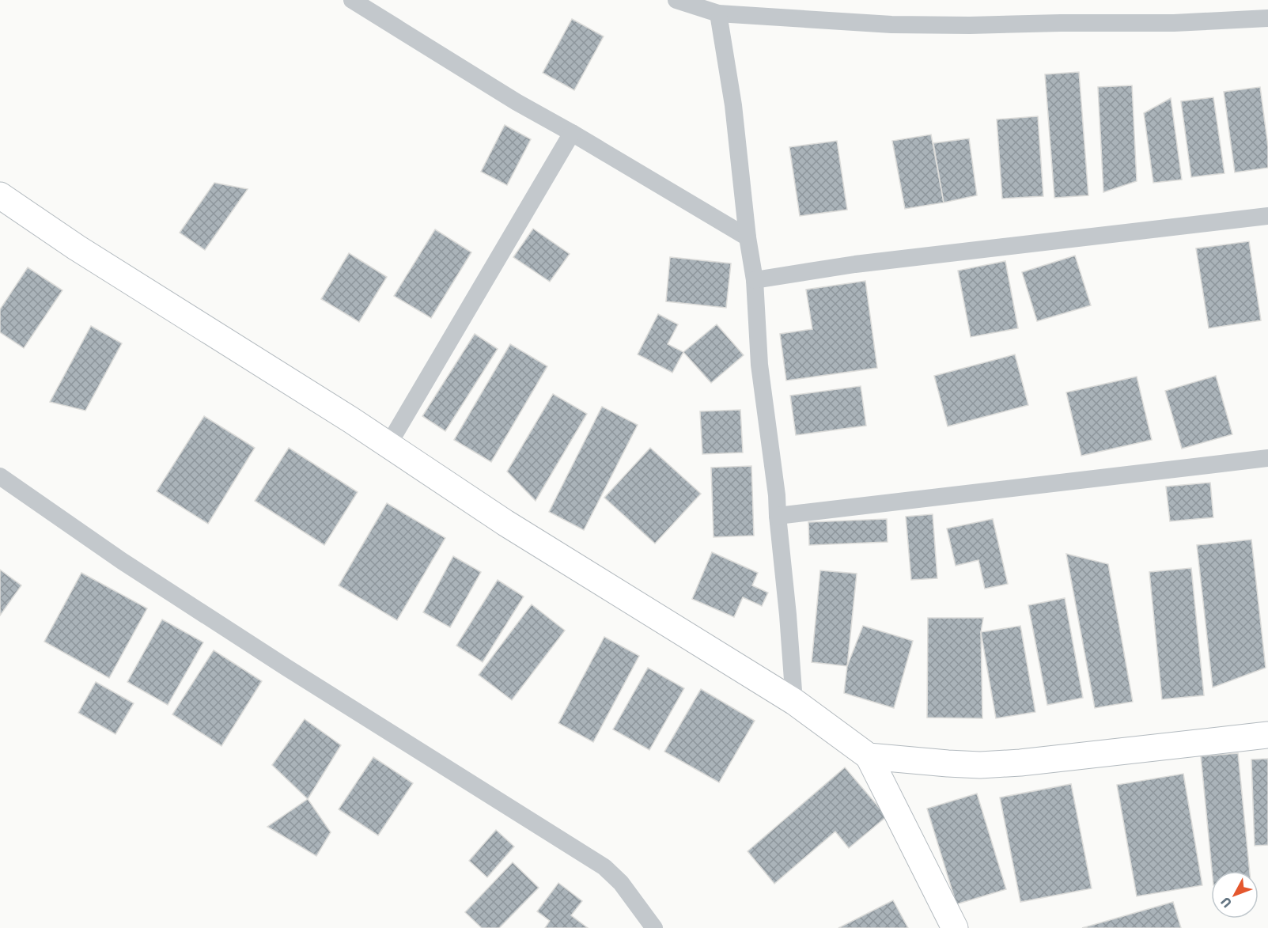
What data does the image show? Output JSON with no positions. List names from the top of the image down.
{
  "north": "bottom left"
}
